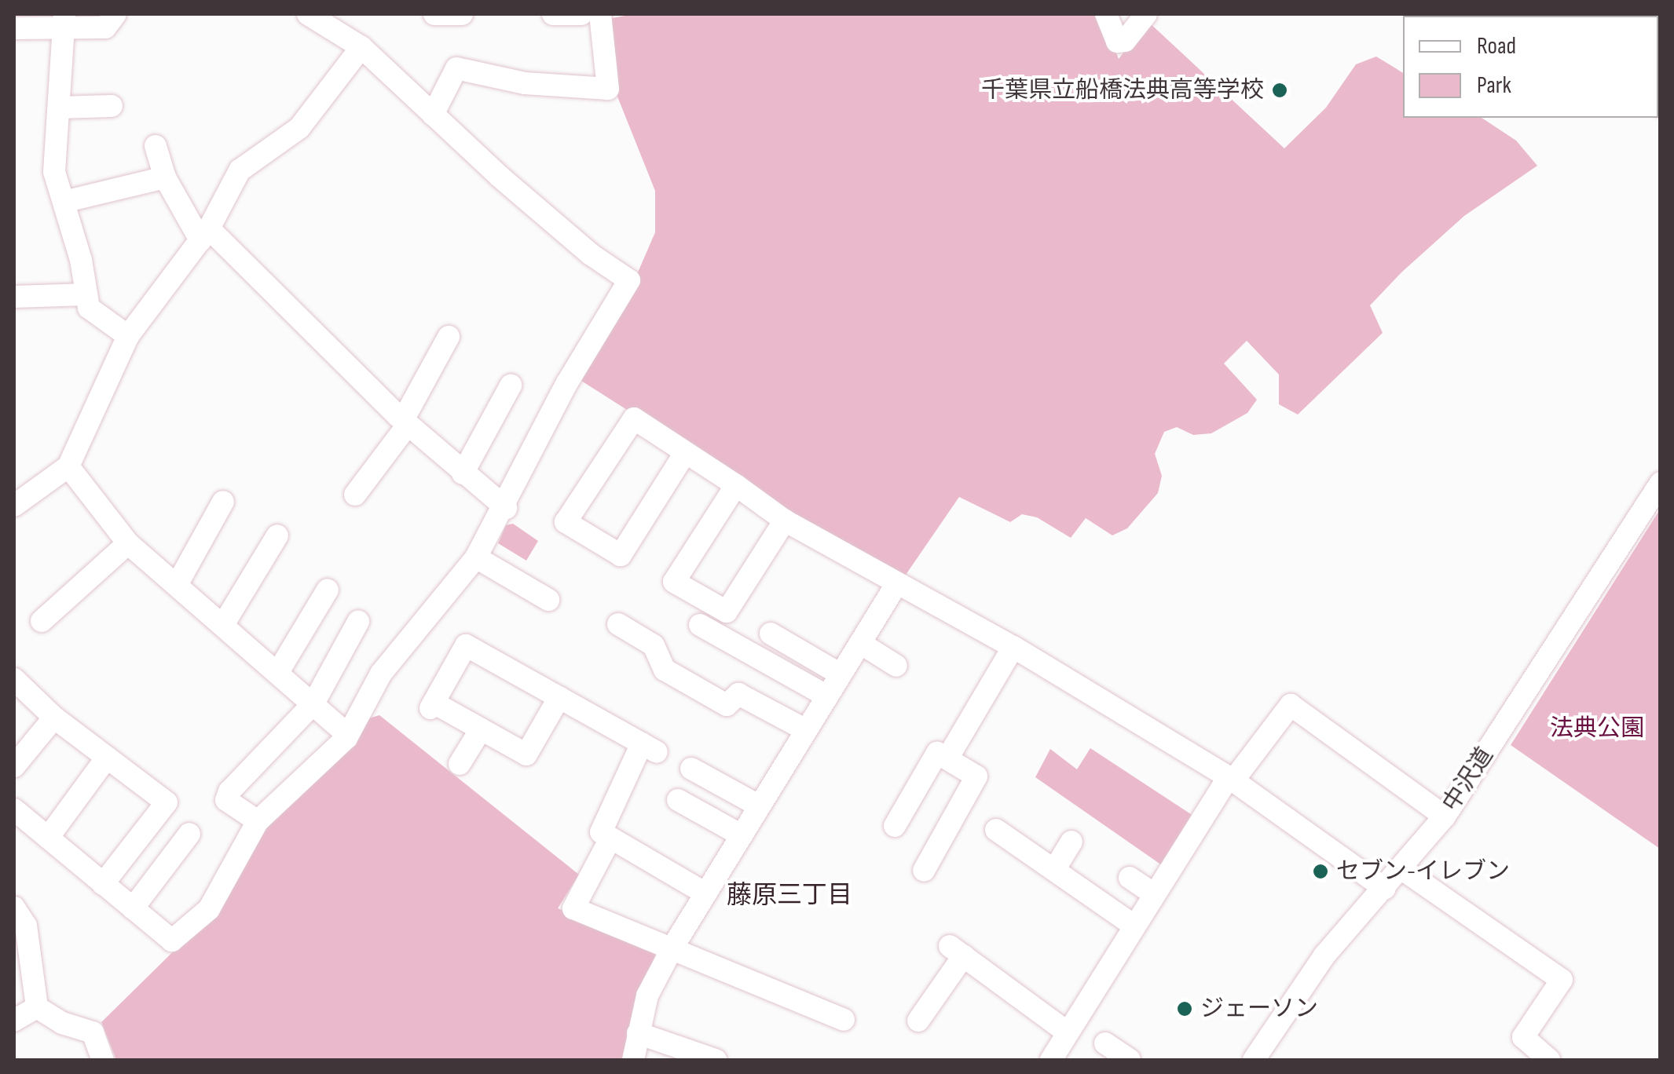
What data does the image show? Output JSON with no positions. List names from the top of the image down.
{
  "streets": {
    "street": ["中沢道"]
  },
  "districts": ["藤原三丁目"],
  "parks": ["法典公園"],
  "places": ["千葉県立船橋法典高等学校", "セブン-イレブン", "ジェーソン"],
  "legend": ["Road", "Park"]
}
